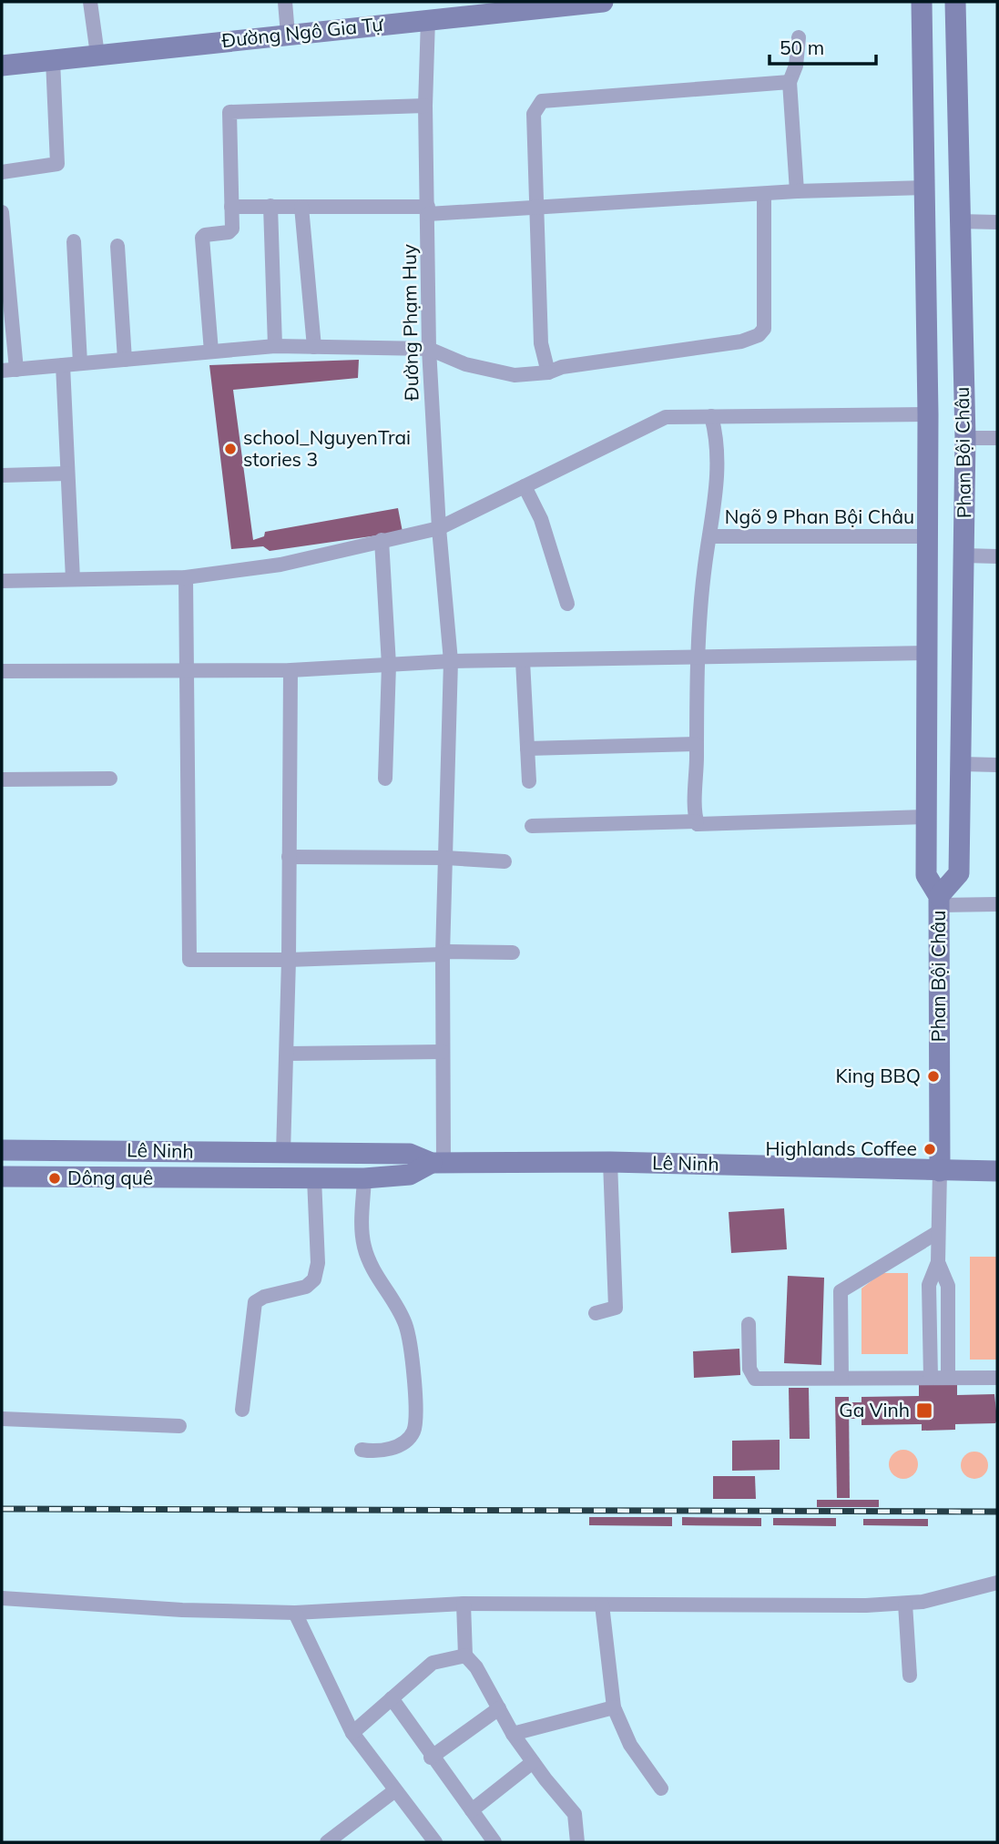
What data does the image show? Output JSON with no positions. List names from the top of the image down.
{
  "streets": {
    "main road": ["Đường Ngô Gia Tự", "Phan Bội Châu", "Lê Ninh"],
    "street": ["Đường Phạm Huy", "Ngõ 9 Phan Bội Châu"]
  },
  "crossings": [
    ["Đường Ngô Gia Tự", "Đường Phạm Huy"],
    ["Đường Phạm Huy", "Lê Ninh"],
    ["Phan Bội Châu", "Ngõ 9 Phan Bội Châu"],
    ["Phan Bội Châu", "Lê Ninh"]
  ],
  "places": {
    "other": [
      "school_NguyenTrai stories 3",
      "King BBQ",
      "Highlands Coffee",
      "Dông quê"
    ],
    "transit": ["Ga Vinh"]
  },
  "scale_bar": "50 m"
}
